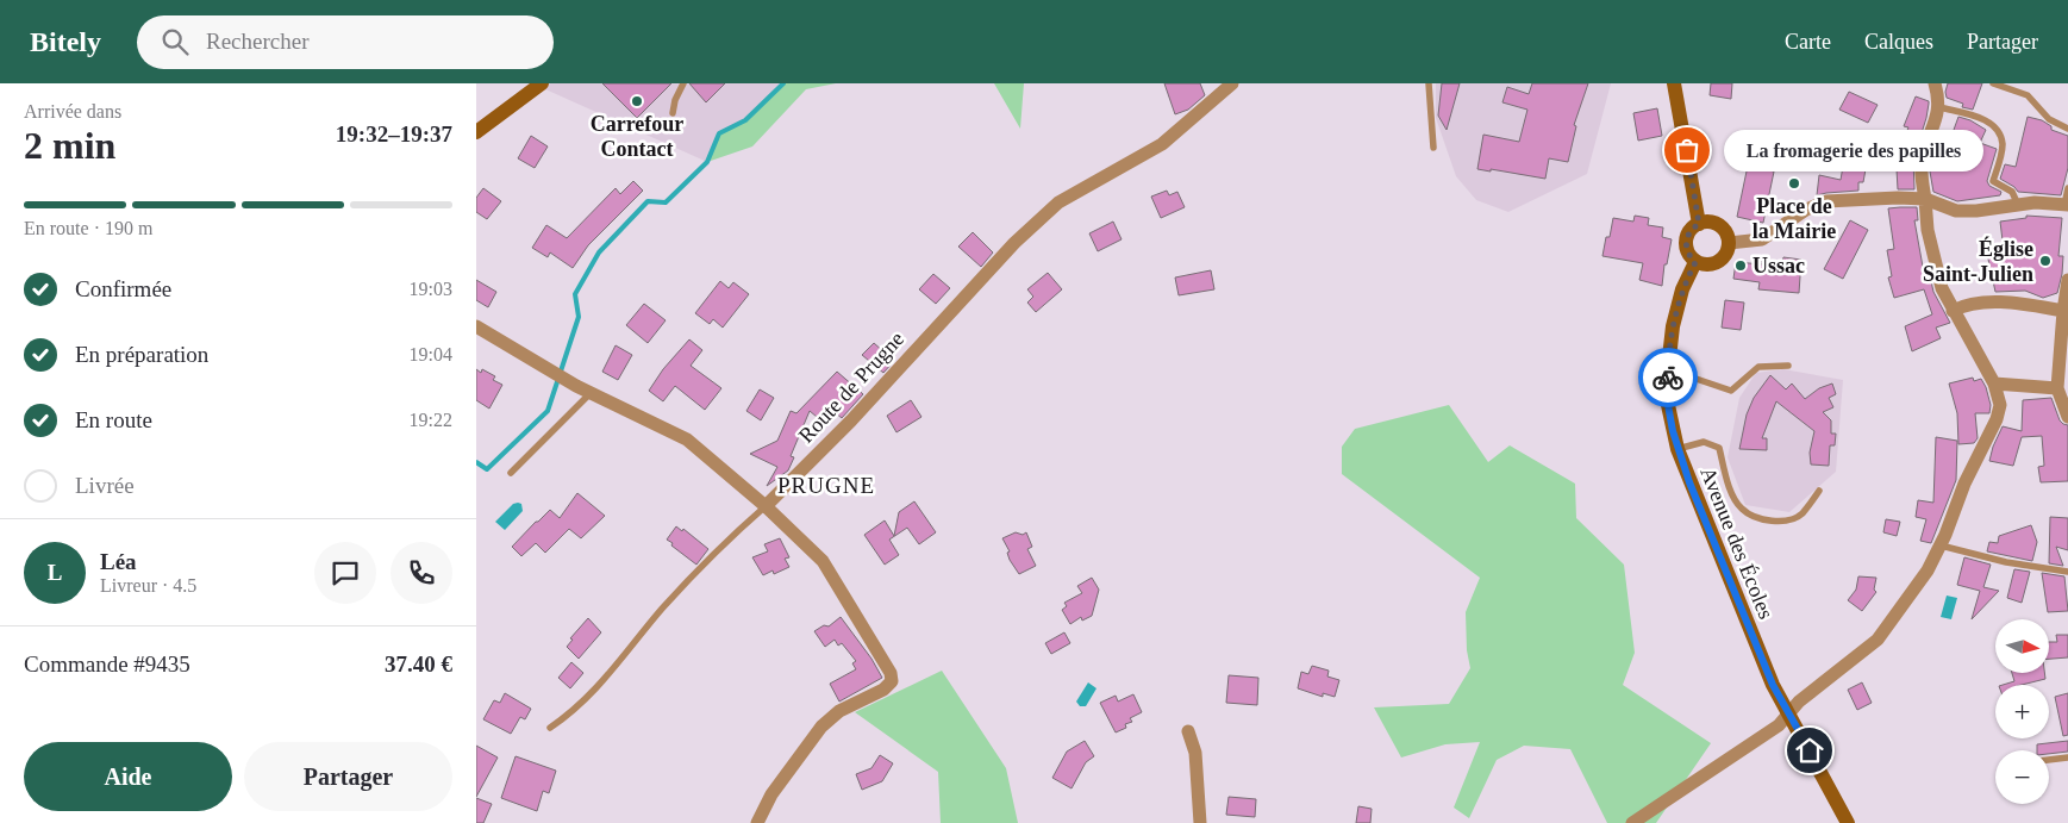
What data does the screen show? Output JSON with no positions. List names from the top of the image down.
{
  "streets": {
    "street": ["Route de Prugne", "Avenue des Écoles"]
  },
  "districts": ["PRUGNE"],
  "places": [
    "Carrefour Contact",
    "La fromagerie des papilles",
    "Place de la Mairie",
    "Église Saint-Julien",
    "Ussac"
  ],
  "north": "right",
  "page": {
    "header": "Bitely",
    "search": "Rechercher",
    "nav": ["Carte", "Calques", "Partager"],
    "heading": ["2 min", "Arrivée dans", "19:32–19:37"],
    "panel": [
      "Léa",
      "Livreur · 4.5",
      "Commande #9435",
      "37.40 €"
    ],
    "bubble": "La fromagerie des papilles",
    "bar": "En route · 190 m",
    "list": [
      ["Confirmée", "19:03"],
      ["En préparation", "19:04"],
      ["En route", "19:22"],
      "Livrée"
    ],
    "round": "L",
    "map_buttons": ["+", "−"],
    "buttons": ["Aide", "Partager"]
  }
}
